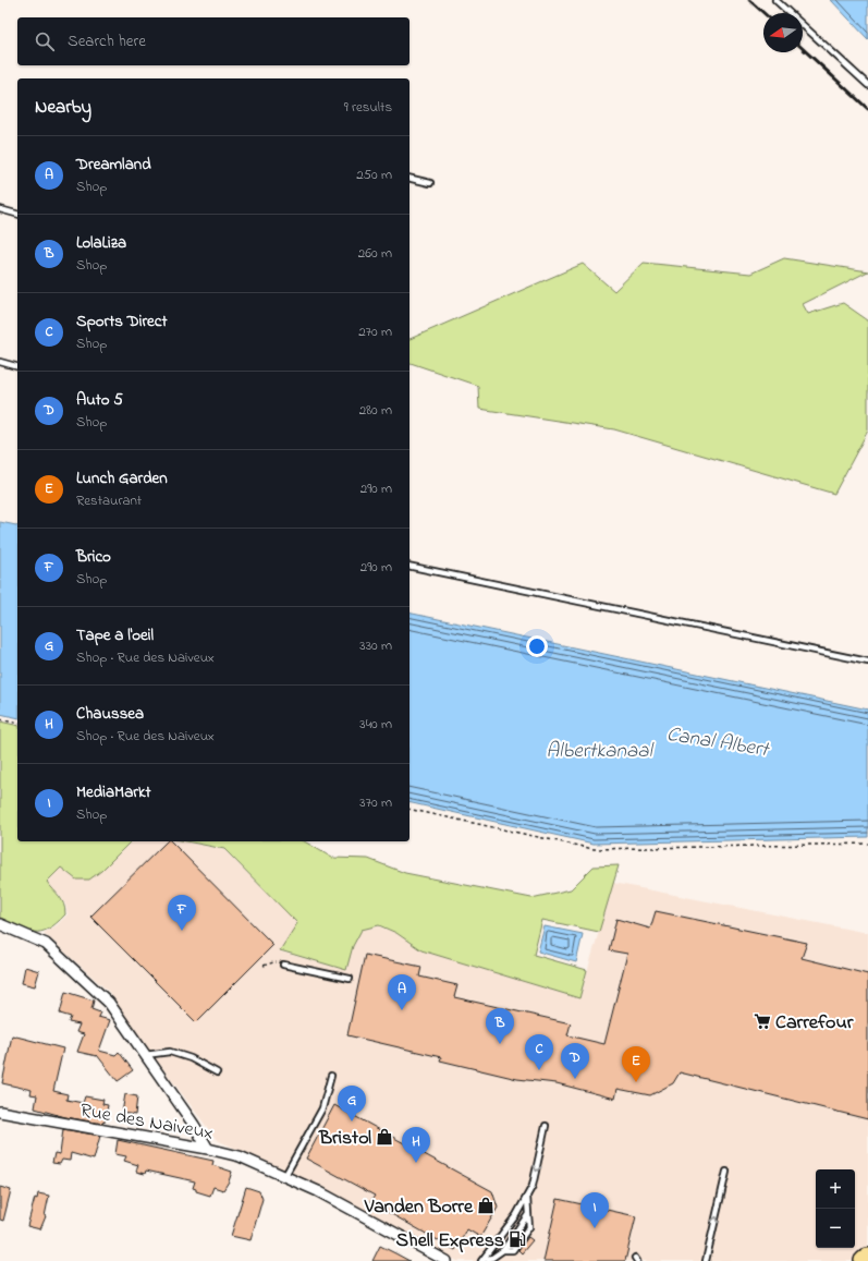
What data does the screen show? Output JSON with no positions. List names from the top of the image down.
{
  "streets": {
    "street": ["Rue des Naiveux"]
  },
  "water": ["Canal Albert", "Albertkanaal"],
  "places": {
    "supermarket": ["Carrefour"],
    "shop": ["Bristol", "Vanden Borre"],
    "fuel station": ["Shell Express"]
  },
  "north": "left",
  "page": {
    "search": "Search here",
    "heading": ["Nearby", "9 results"],
    "list": [
      {
        "mark": "A",
        "name": "Dreamland",
        "note": "Shop",
        "value": "250 m"
      },
      {
        "mark": "B",
        "name": "LolaLiza",
        "note": "Shop",
        "value": "260 m"
      },
      {
        "mark": "C",
        "name": "Sports Direct",
        "note": "Shop",
        "value": "270 m"
      },
      {
        "mark": "D",
        "name": "Auto 5",
        "note": "Shop",
        "value": "280 m"
      },
      {
        "mark": "E",
        "name": "Lunch Garden",
        "note": "Restaurant",
        "value": "290 m"
      },
      {
        "mark": "F",
        "name": "Brico",
        "note": "Shop",
        "value": "290 m"
      },
      {
        "mark": "G",
        "name": "Tape a l'oeil",
        "note": "Shop · Rue des Naiveux",
        "value": "330 m"
      },
      {
        "mark": "H",
        "name": "Chaussea",
        "note": "Shop · Rue des Naiveux",
        "value": "340 m"
      },
      {
        "mark": "I",
        "name": "MediaMarkt",
        "note": "Shop",
        "value": "370 m"
      }
    ],
    "pins": [
      "F",
      "A",
      "B",
      "C",
      "D",
      "E",
      "G",
      "H",
      "I"
    ],
    "map_buttons": ["+", "−"]
  }
}
